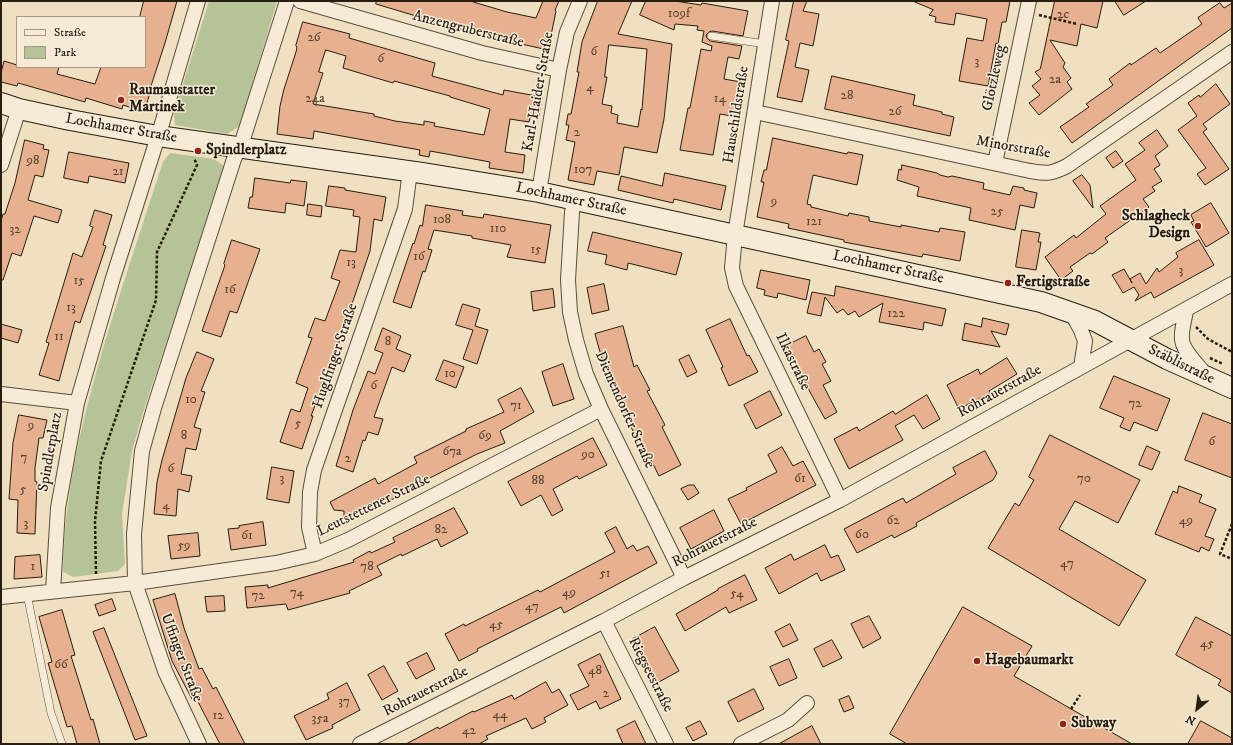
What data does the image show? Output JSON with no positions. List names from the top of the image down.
{
  "streets": {
    "main road": ["Lochhamer Straße", "Stäblistraße"],
    "street": [
      "Anzengruberstraße",
      "Glötzleweg",
      "Karl-Haider-Straße",
      "Hauschildstraße",
      "Minorstraße",
      "Huglfinger Straße",
      "Ilkastraße",
      "Rohrauerstraße",
      "Diemendorfer Straße",
      "Spindlerplatz",
      "Leutstettener Straße",
      "Uffinger Straße",
      "Riegseestraße"
    ]
  },
  "crossings": [
    ["Anzengruberstraße", "Karl-Haider-Straße"],
    ["Glötzleweg", "Minorstraße"],
    ["Karl-Haider-Straße", "Lochhamer Straße"],
    ["Hauschildstraße", "Lochhamer Straße"],
    ["Hauschildstraße", "Minorstraße"],
    ["Hauschildstraße", "Ilkastraße"],
    ["Lochhamer Straße", "Huglfinger Straße"],
    ["Lochhamer Straße", "Ilkastraße"],
    ["Lochhamer Straße", "Stäblistraße"],
    ["Lochhamer Straße", "Rohrauerstraße"],
    ["Lochhamer Straße", "Diemendorfer Straße"],
    ["Lochhamer Straße", "Spindlerplatz"],
    ["Huglfinger Straße", "Leutstettener Straße"],
    ["Ilkastraße", "Rohrauerstraße"],
    ["Stäblistraße", "Rohrauerstraße"],
    ["Rohrauerstraße", "Diemendorfer Straße"],
    ["Rohrauerstraße", "Riegseestraße"],
    ["Diemendorfer Straße", "Leutstettener Straße"],
    ["Spindlerplatz", "Leutstettener Straße"],
    ["Leutstettener Straße", "Uffinger Straße"]
  ],
  "places": [
    "Raumaustatter Martinek",
    "Spindlerplatz",
    "Schlagheck Design",
    "Fertigstraße",
    "Hagebaumarkt",
    "Subway"
  ],
  "house_numbers": [
    "109f",
    "2c",
    "26",
    "6",
    "6",
    "3",
    "2a",
    "4",
    "28",
    "24a",
    "14",
    "26",
    "2",
    "98",
    "107",
    "21",
    "9",
    "25",
    "108",
    "121",
    "110",
    "32",
    "15",
    "16",
    "13",
    "3",
    "15",
    "16",
    "13",
    "122",
    "11",
    "8",
    "10",
    "6",
    "10",
    "72",
    "71",
    "5",
    "9",
    "8",
    "69",
    "6",
    "67a",
    "90",
    "7",
    "2",
    "6",
    "3",
    "61",
    "70",
    "88",
    "5",
    "4",
    "62",
    "49",
    "3",
    "82",
    "60",
    "61",
    "59",
    "47",
    "1",
    "78",
    "51",
    "74",
    "49",
    "54",
    "72",
    "47",
    "45",
    "45",
    "66",
    "48",
    "2",
    "37",
    "44",
    "12",
    "35a",
    "42"
  ],
  "legend": ["Straße", "Park"],
  "north": "bottom left"
}
